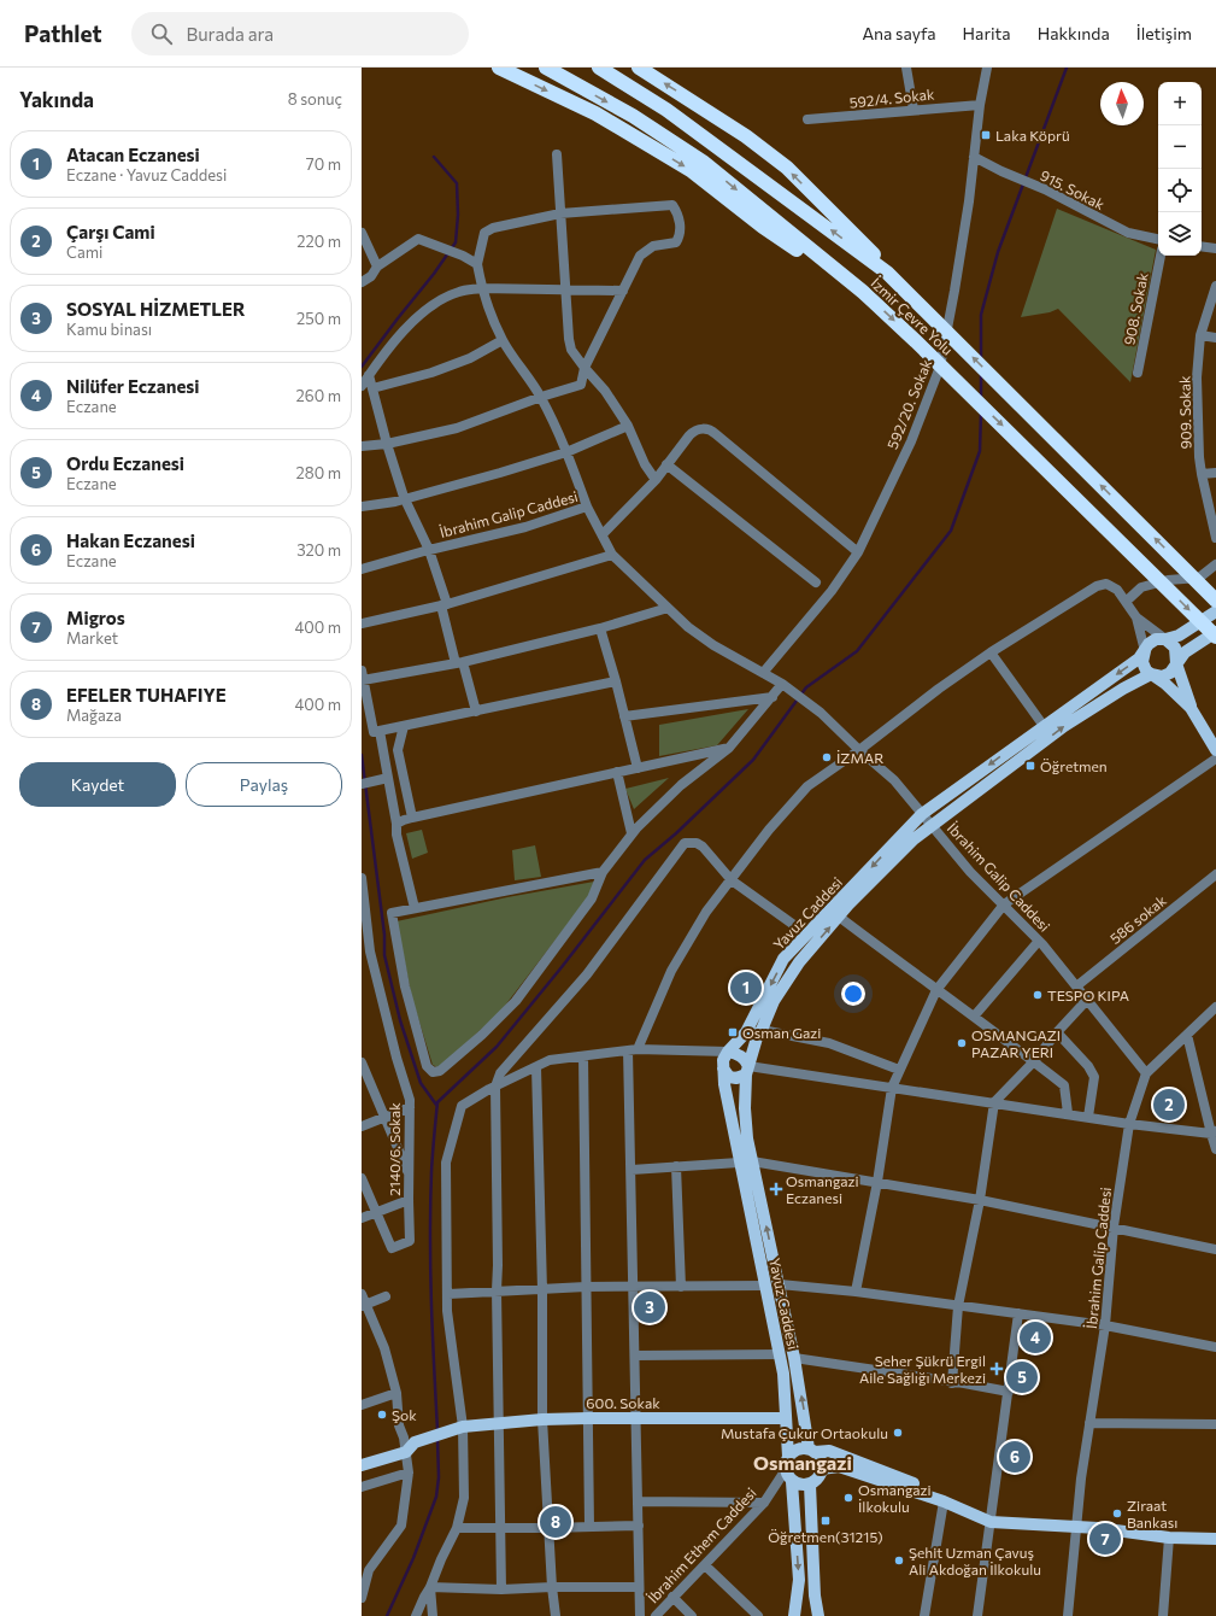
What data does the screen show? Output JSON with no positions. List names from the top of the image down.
{
  "streets": {
    "highway": ["İzmir Çevre Yolu"],
    "main road": ["Yavuz Caddesi", "600. Sokak"],
    "street": [
      "592/4. Sokak",
      "915. Sokak",
      "908. Sokak",
      "592/20. Sokak",
      "909. Sokak",
      "İbrahim Galip Caddesi",
      "586 sokak",
      "2140/6. Sokak",
      "İbrahim Ethem Caddesi"
    ]
  },
  "crossings": [
    ["592/4. Sokak", "592/20. Sokak"],
    ["915. Sokak", "592/20. Sokak"],
    ["592/20. Sokak", "İbrahim Galip Caddesi"],
    ["İbrahim Galip Caddesi", "Yavuz Caddesi"],
    ["İbrahim Galip Caddesi", "586 sokak"],
    ["Yavuz Caddesi", "600. Sokak"],
    ["Yavuz Caddesi", "İbrahim Ethem Caddesi"]
  ],
  "districts": ["Osmangazi"],
  "places": {
    "transit": [
      "Laka Köprü",
      "Öğretmen",
      "Osman Gazi",
      "Öğretmen(31215)"
    ],
    "other": [
      "İZMAR",
      "TESPO KIPA",
      "OSMANGAZI PAZAR YERI",
      "Şok",
      "Mustafa Çukur Ortaokulu",
      "Osmangazi İlkokulu",
      "Ziraat Bankası",
      "Şehit Uzman Çavuş Ali Akdoğan İlkokulu"
    ],
    "health": ["Osmangazi Eczanesi", "Seher Şükrü Ergil Aile Sağlığı Merkezi"]
  },
  "north": "top",
  "page": {
    "header": "Pathlet",
    "search": "Burada ara",
    "nav": [
      "Ana sayfa",
      "Harita",
      "Hakkında",
      "İletişim"
    ],
    "heading": ["Yakında", "8 sonuç"],
    "map_buttons": ["+", "−"],
    "list": [
      {
        "mark": "1",
        "name": "Atacan Eczanesi",
        "note": "Eczane · Yavuz Caddesi",
        "value": "70 m"
      },
      {
        "mark": "2",
        "name": "Çarşı Cami",
        "note": "Cami",
        "value": "220 m"
      },
      {
        "mark": "3",
        "name": "SOSYAL HİZMETLER",
        "note": "Kamu binası",
        "value": "250 m"
      },
      {
        "mark": "4",
        "name": "Nilüfer Eczanesi",
        "note": "Eczane",
        "value": "260 m"
      },
      {
        "mark": "5",
        "name": "Ordu Eczanesi",
        "note": "Eczane",
        "value": "280 m"
      },
      {
        "mark": "6",
        "name": "Hakan Eczanesi",
        "note": "Eczane",
        "value": "320 m"
      },
      {
        "mark": "7",
        "name": "Migros",
        "note": "Market",
        "value": "400 m"
      },
      {
        "mark": "8",
        "name": "EFELER TUHAFIYE",
        "note": "Mağaza",
        "value": "400 m"
      }
    ],
    "buttons": ["Kaydet", "Paylaş"],
    "pins": [
      "1",
      "2",
      "3",
      "4",
      "5",
      "6",
      "8",
      "7"
    ]
  }
}
